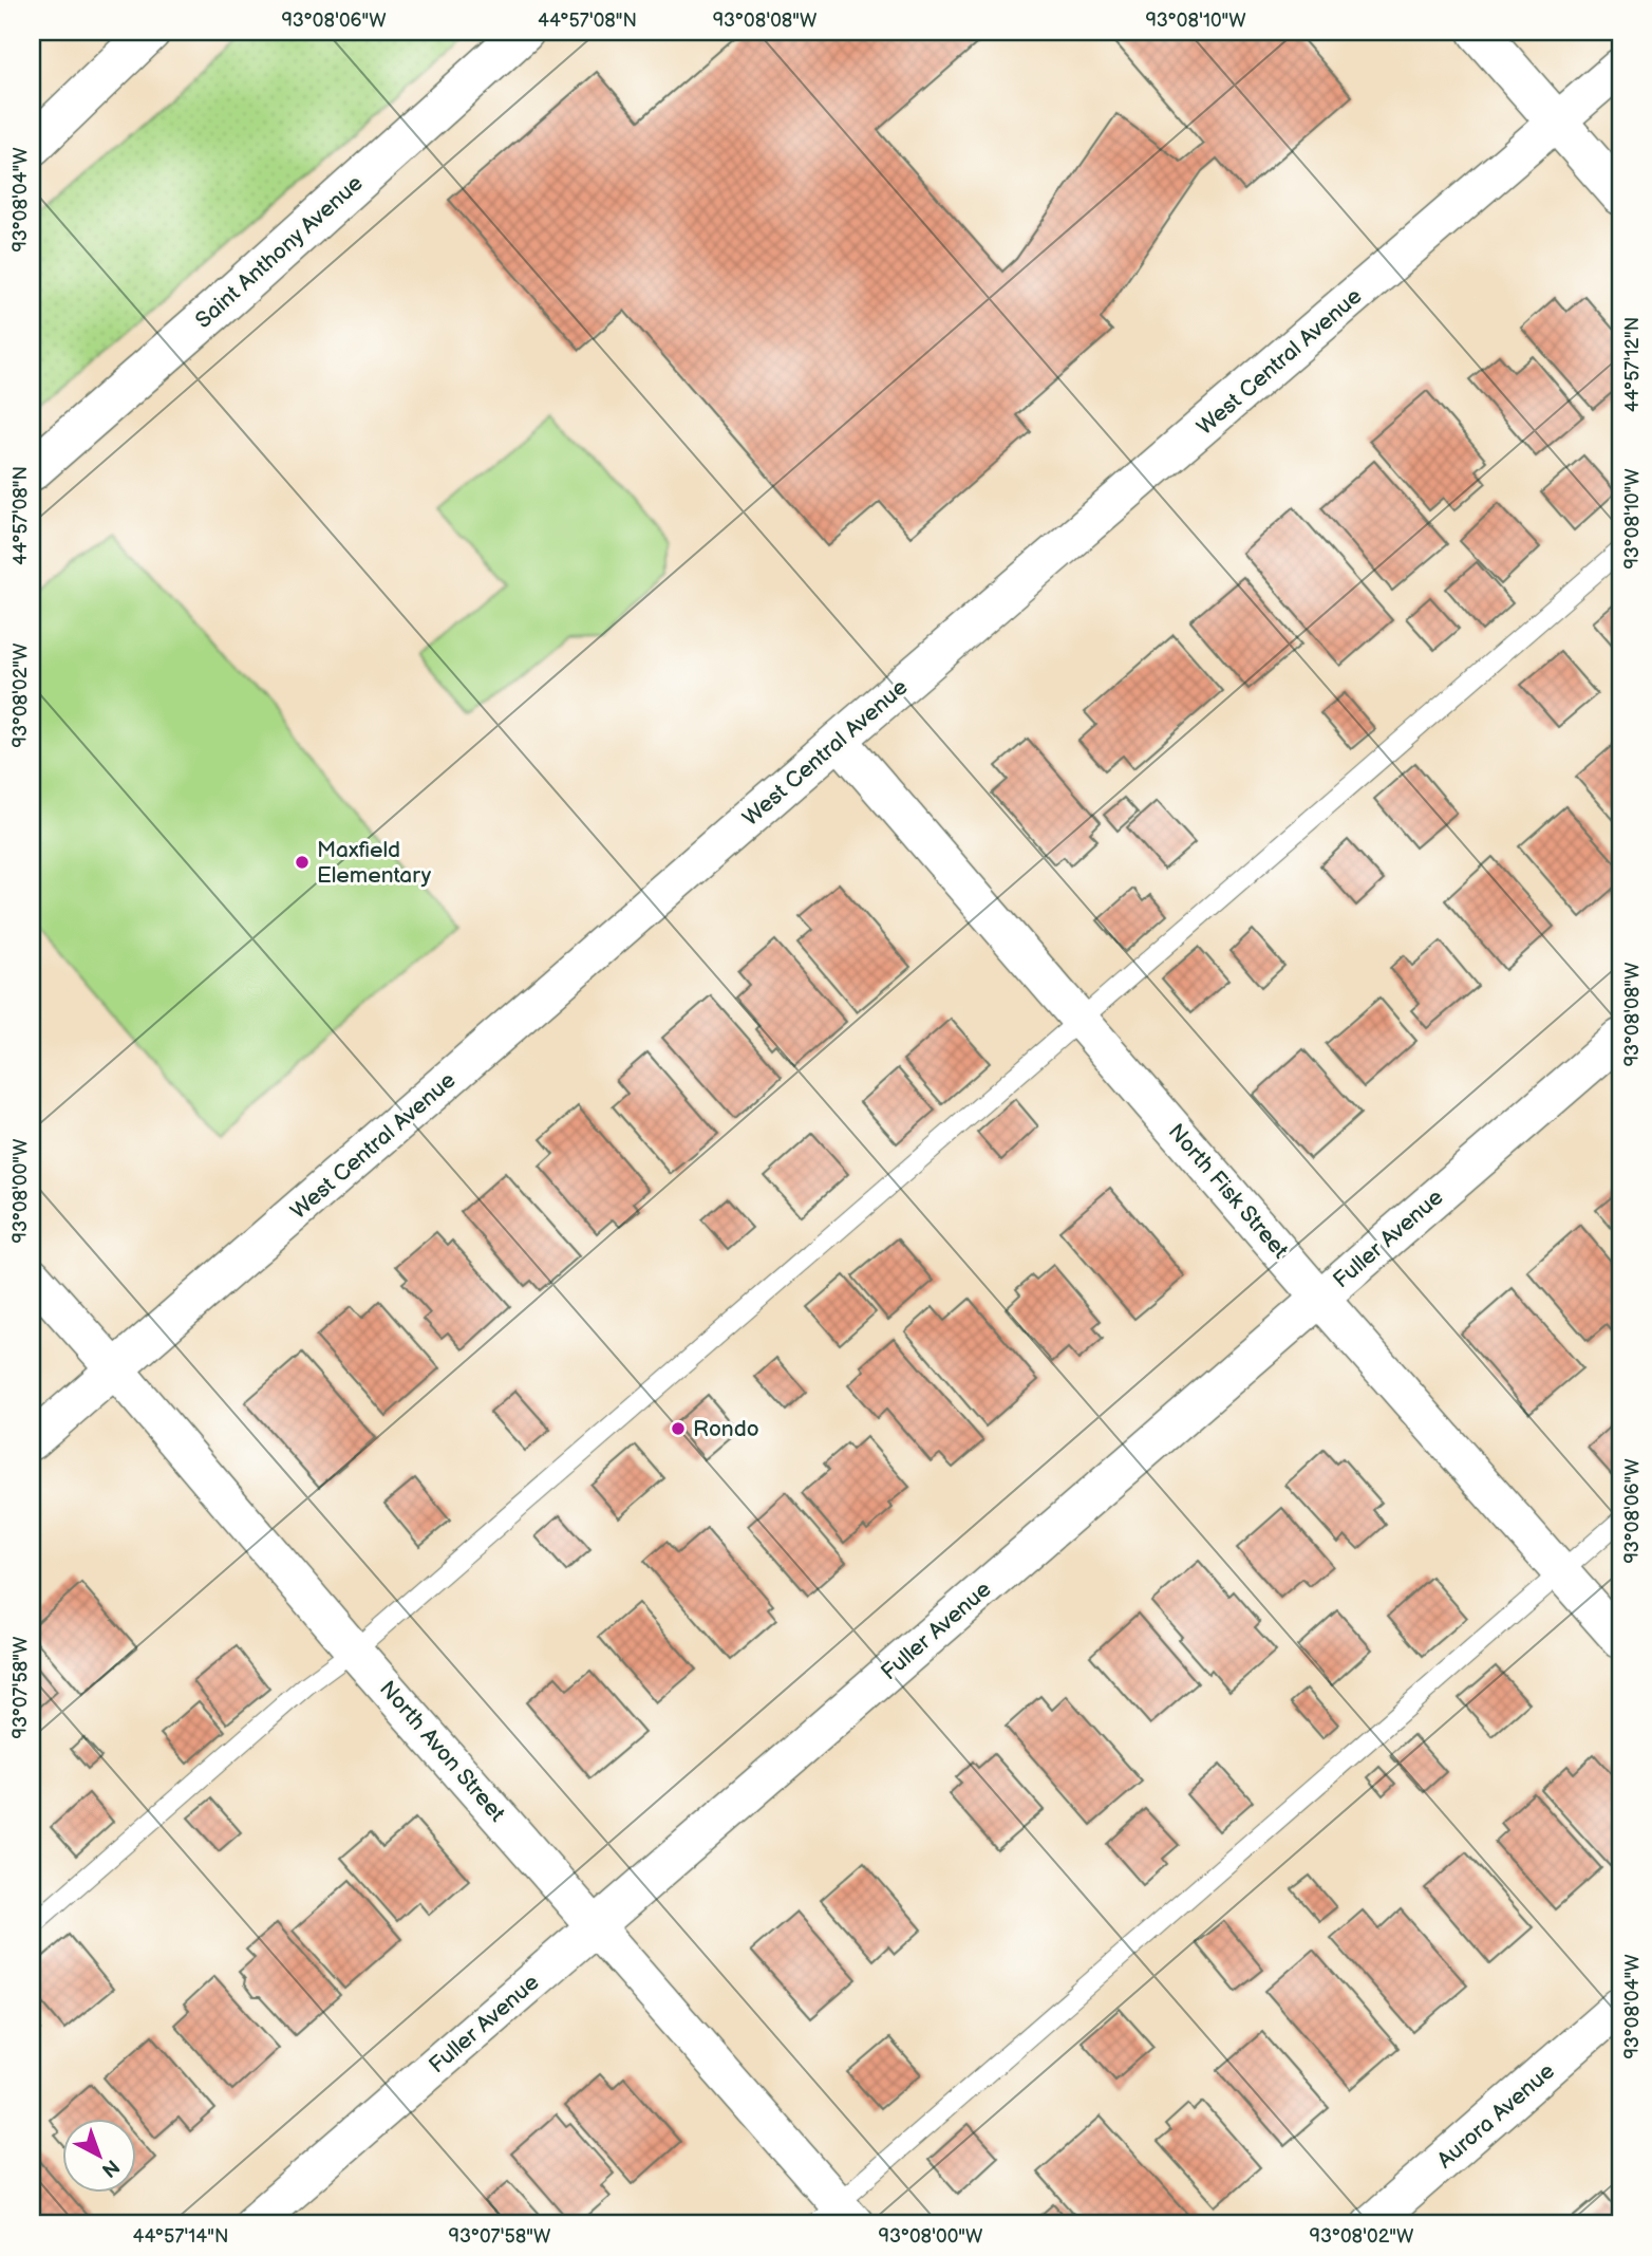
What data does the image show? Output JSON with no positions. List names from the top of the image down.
{
  "streets": {
    "main road": ["Saint Anthony Avenue"],
    "street": [
      "West Central Avenue",
      "North Fisk Street",
      "Fuller Avenue",
      "North Avon Street",
      "Aurora Avenue"
    ]
  },
  "crossings": [
    ["West Central Avenue", "North Fisk Street"],
    ["West Central Avenue", "North Avon Street"],
    ["North Fisk Street", "Fuller Avenue"],
    ["Fuller Avenue", "North Avon Street"]
  ],
  "places": ["Maxfield Elementary", "Rondo"],
  "north": "bottom right",
  "coordinates": [
    "93°08'06\"W",
    "44°57'08\"N",
    "93°08'08\"W",
    "93°08'10\"W",
    "93°08'04\"W",
    "44°57'12\"N",
    "93°08'02\"W",
    "93°08'00\"W",
    "93°07'58\"W",
    "44°57'14\"N"
  ]
}
